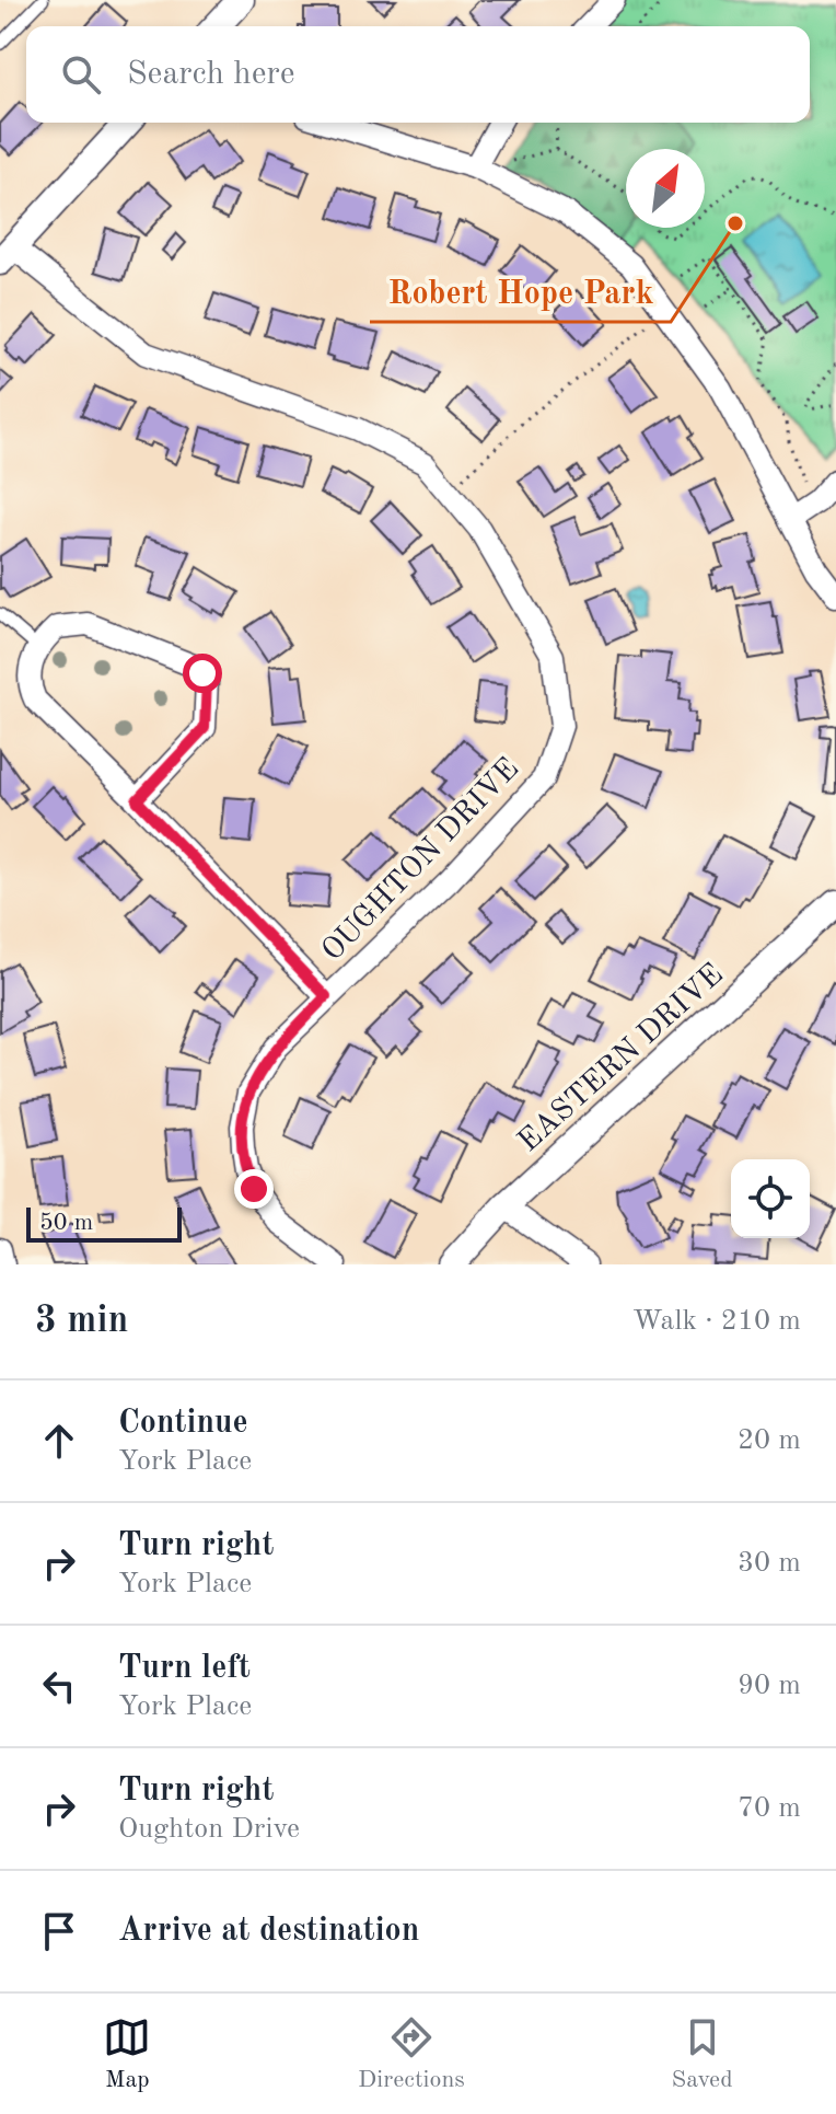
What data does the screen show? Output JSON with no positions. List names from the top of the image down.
{
  "streets": {
    "street": ["OUGHTON DRIVE", "EASTERN DRIVE"]
  },
  "places": ["Robert Hope Park"],
  "scale_bar": "50 m",
  "north": "top right",
  "page": {
    "search": "Search here",
    "scale": "50 m",
    "heading": ["3 min", "Walk · 210 m"],
    "list": [
      ["Continue", "York Place", "20 m"],
      ["Turn right", "York Place", "30 m"],
      ["Turn left", "York Place", "90 m"],
      ["Turn right", "Oughton Drive", "70 m"],
      "Arrive at destination"
    ],
    "nav": ["Map", "Directions", "Saved"]
  }
}
